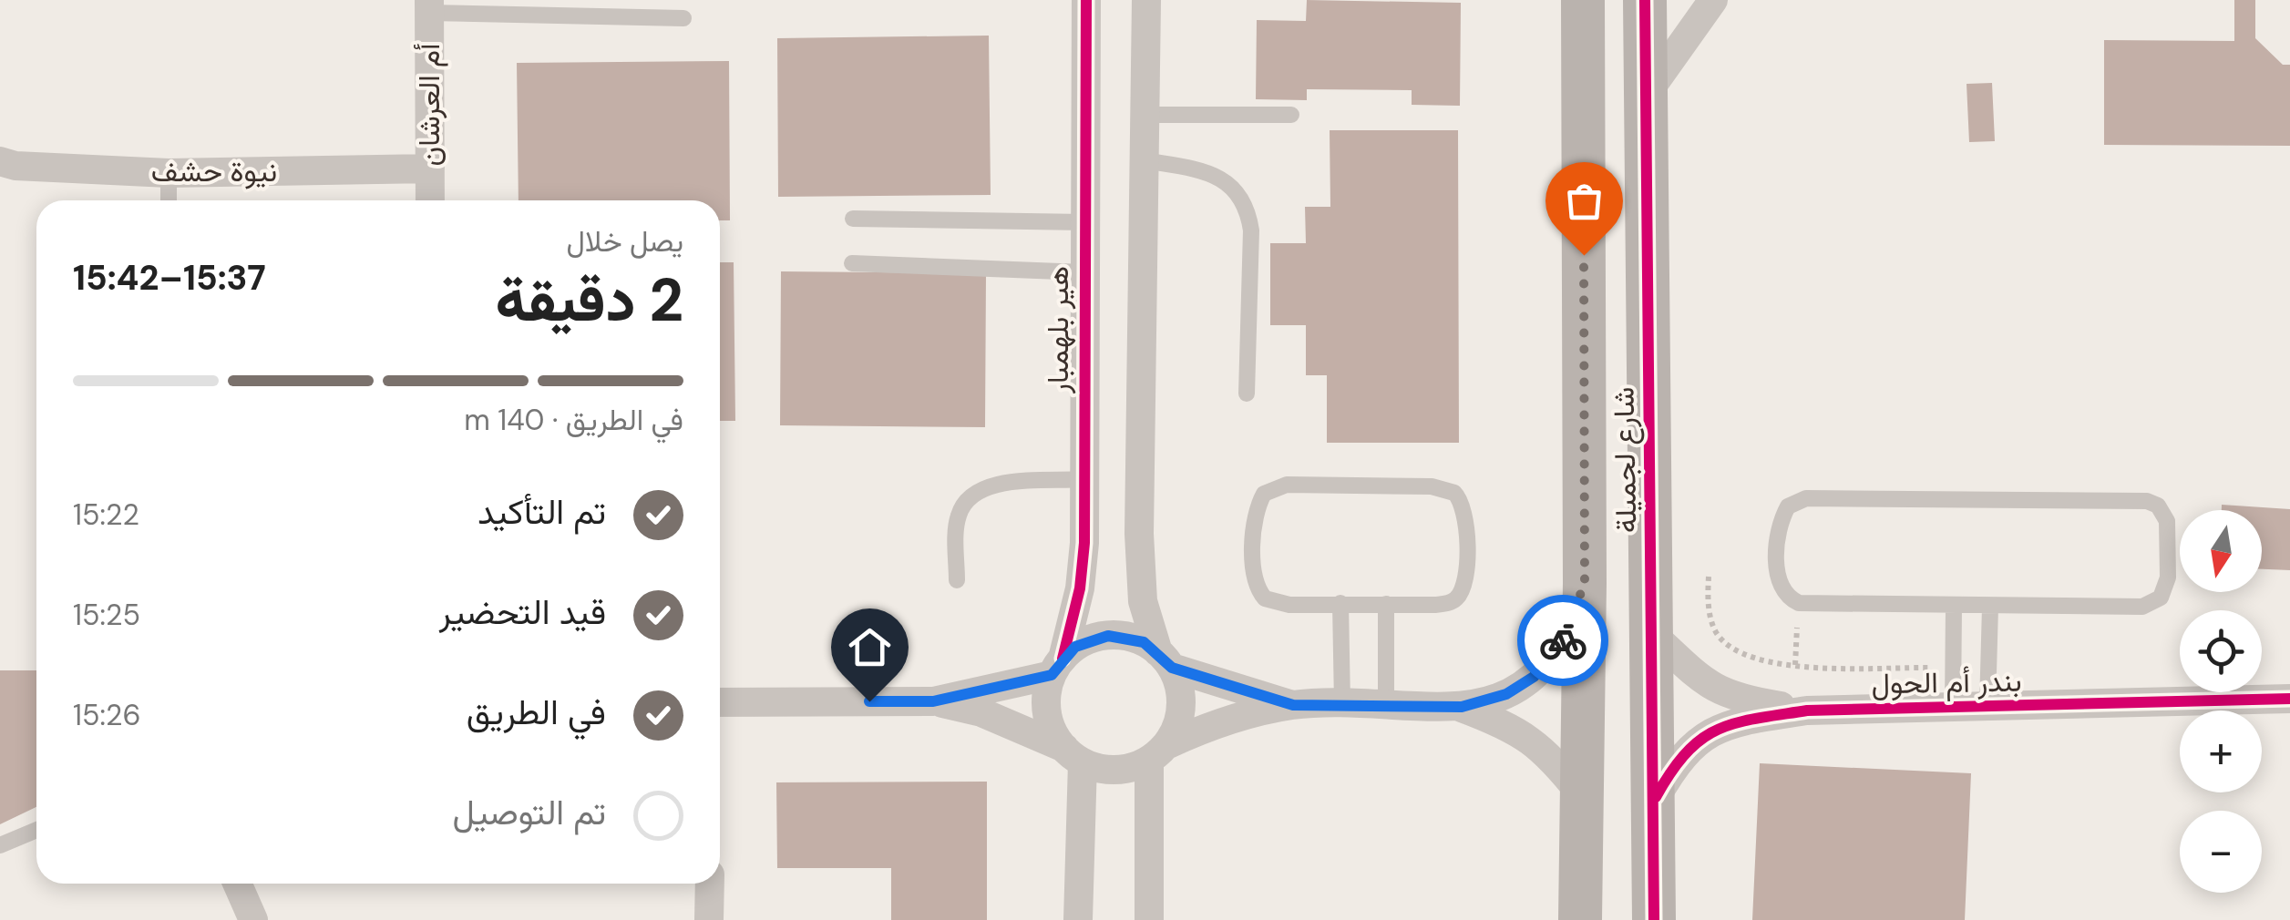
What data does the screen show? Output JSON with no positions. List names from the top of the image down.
{
  "streets": {
    "street": [
      "أم العرشان",
      "نيوة حشف",
      "هير بلهمبار",
      "شارع لجميلة",
      "بندر أم الحول"
    ]
  },
  "crossings": [
    ["أم العرشان", "نيوة حشف"],
    ["شارع لجميلة", "بندر أم الحول"]
  ],
  "north": "bottom",
  "page": {
    "heading": ["2 دقيقة", "يصل خلال", "15:37–15:42"],
    "bar": "في الطريق · 140 m",
    "list": [
      ["تم التأكيد", "15:22"],
      ["قيد التحضير", "15:25"],
      ["في الطريق", "15:26"],
      "تم التوصيل"
    ],
    "map_buttons": ["+", "−"]
  }
}
